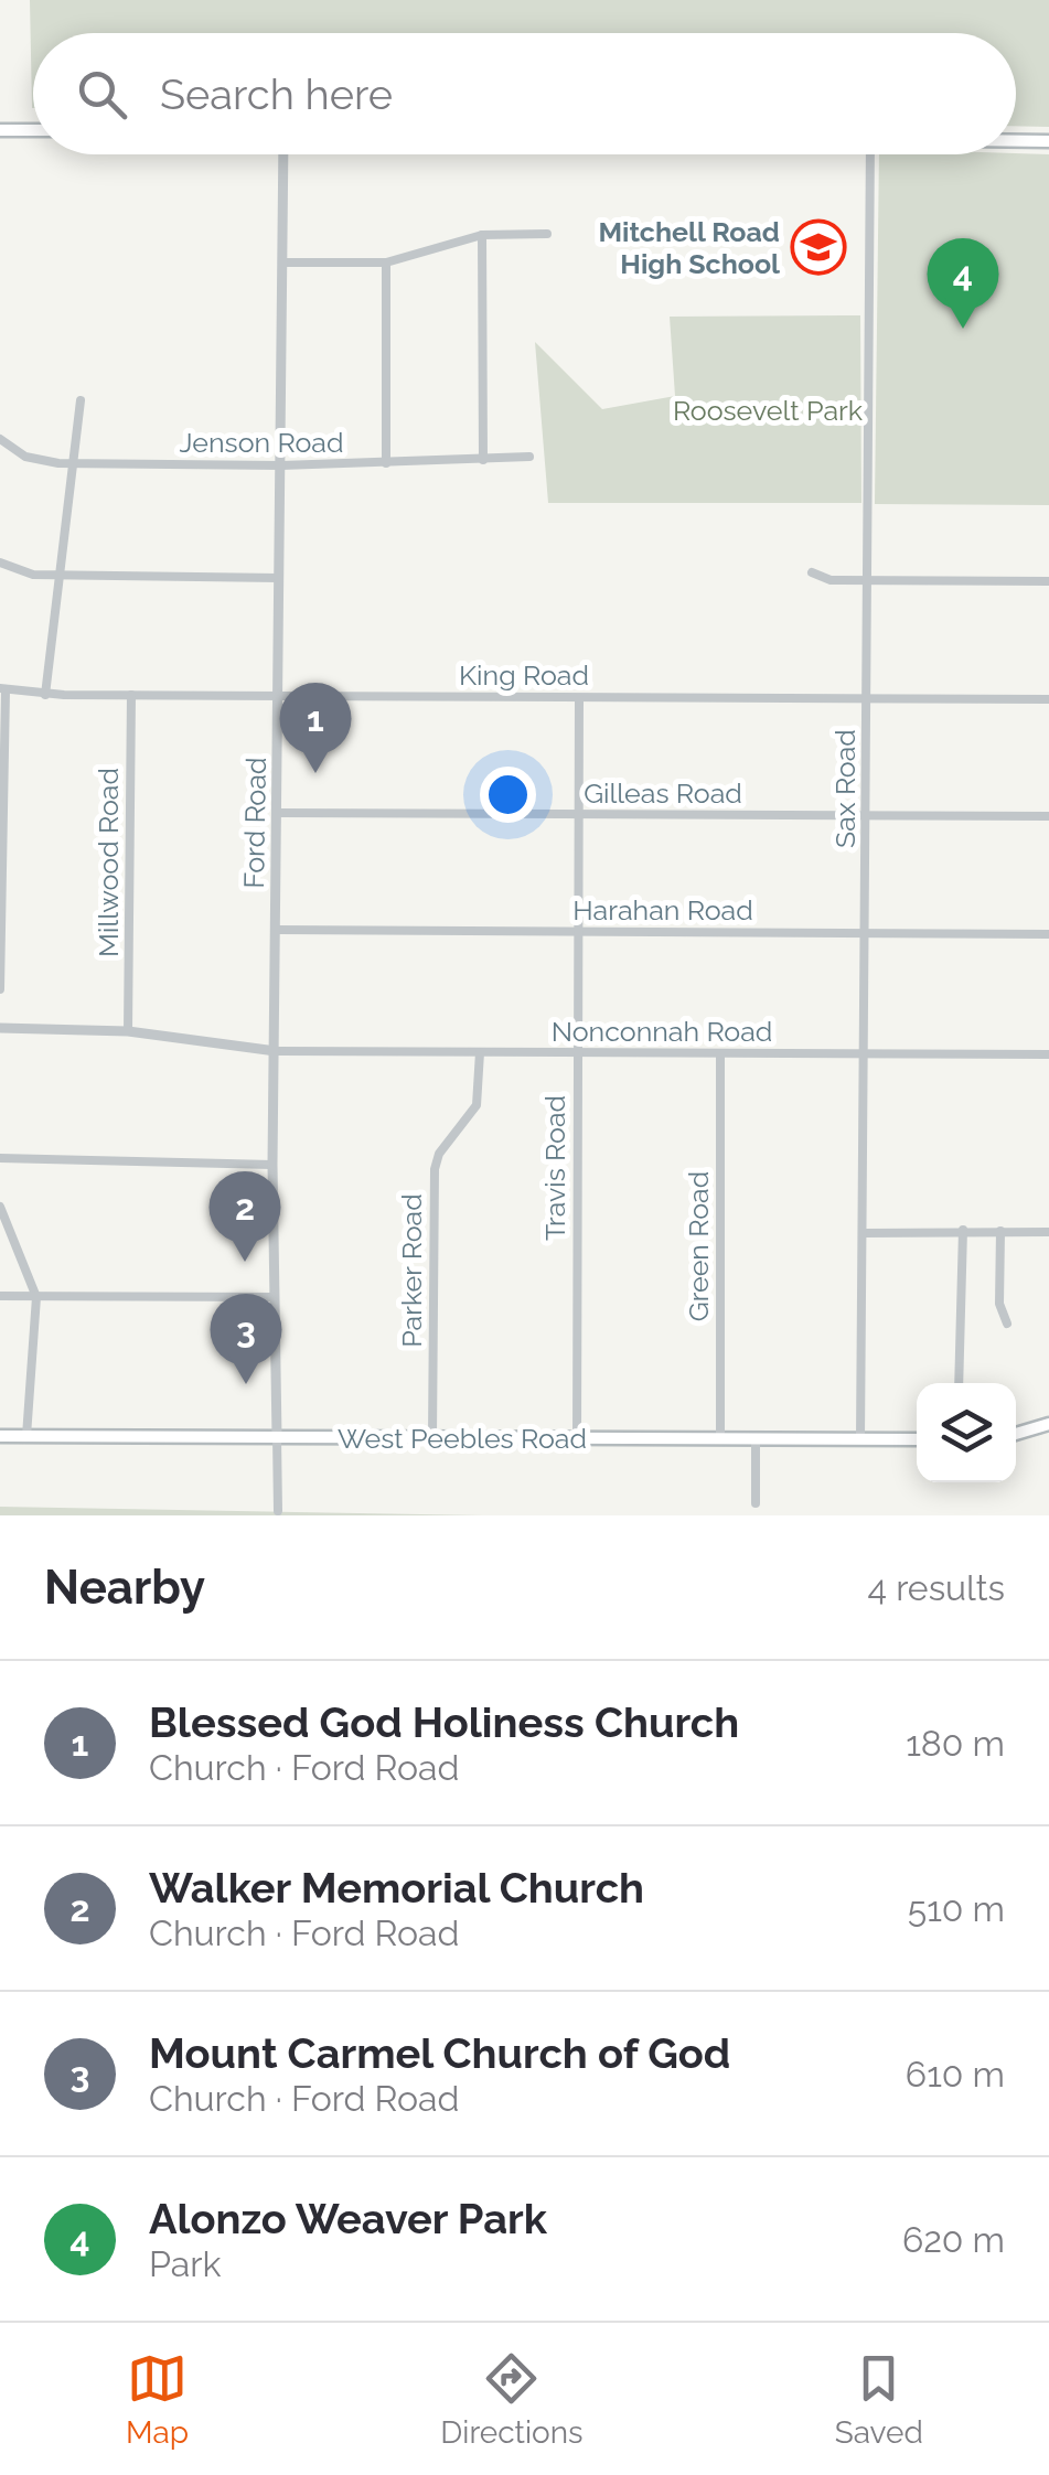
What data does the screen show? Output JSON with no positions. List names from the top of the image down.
{
  "streets": {
    "main road": ["West Peebles Road"],
    "street": [
      "Jenson Road",
      "King Road",
      "Sax Road",
      "Gilleas Road",
      "Ford Road",
      "Millwood Road",
      "Harahan Road",
      "Nonconnah Road",
      "Travis Road",
      "Green Road",
      "Parker Road"
    ]
  },
  "crossings": [
    ["Jenson Road", "Ford Road"],
    ["King Road", "Sax Road"],
    ["King Road", "Ford Road"],
    ["King Road", "Millwood Road"],
    ["King Road", "Travis Road"],
    ["Sax Road", "Gilleas Road"],
    ["Sax Road", "Harahan Road"],
    ["Sax Road", "Nonconnah Road"],
    ["Sax Road", "West Peebles Road"],
    ["Gilleas Road", "Ford Road"],
    ["Gilleas Road", "Travis Road"],
    ["Ford Road", "Harahan Road"],
    ["Ford Road", "Nonconnah Road"],
    ["Ford Road", "West Peebles Road"],
    ["Harahan Road", "Travis Road"],
    ["Nonconnah Road", "Travis Road"],
    ["Nonconnah Road", "Green Road"],
    ["Nonconnah Road", "Parker Road"],
    ["Travis Road", "West Peebles Road"],
    ["Green Road", "West Peebles Road"],
    ["Parker Road", "West Peebles Road"]
  ],
  "parks": ["Roosevelt Park"],
  "places": {
    "school or university": ["Mitchell Road High School"]
  },
  "page": {
    "search": "Search here",
    "pins": [
      "4",
      "1",
      "2",
      "3"
    ],
    "heading": ["Nearby", "4 results"],
    "list": [
      {
        "mark": "1",
        "name": "Blessed God Holiness Church",
        "note": "Church · Ford Road",
        "value": "180 m"
      },
      {
        "mark": "2",
        "name": "Walker Memorial Church",
        "note": "Church · Ford Road",
        "value": "510 m"
      },
      {
        "mark": "3",
        "name": "Mount Carmel Church of God",
        "note": "Church · Ford Road",
        "value": "610 m"
      },
      {
        "mark": "4",
        "name": "Alonzo Weaver Park",
        "note": "Park",
        "value": "620 m"
      }
    ],
    "nav": ["Map", "Directions", "Saved"]
  }
}
